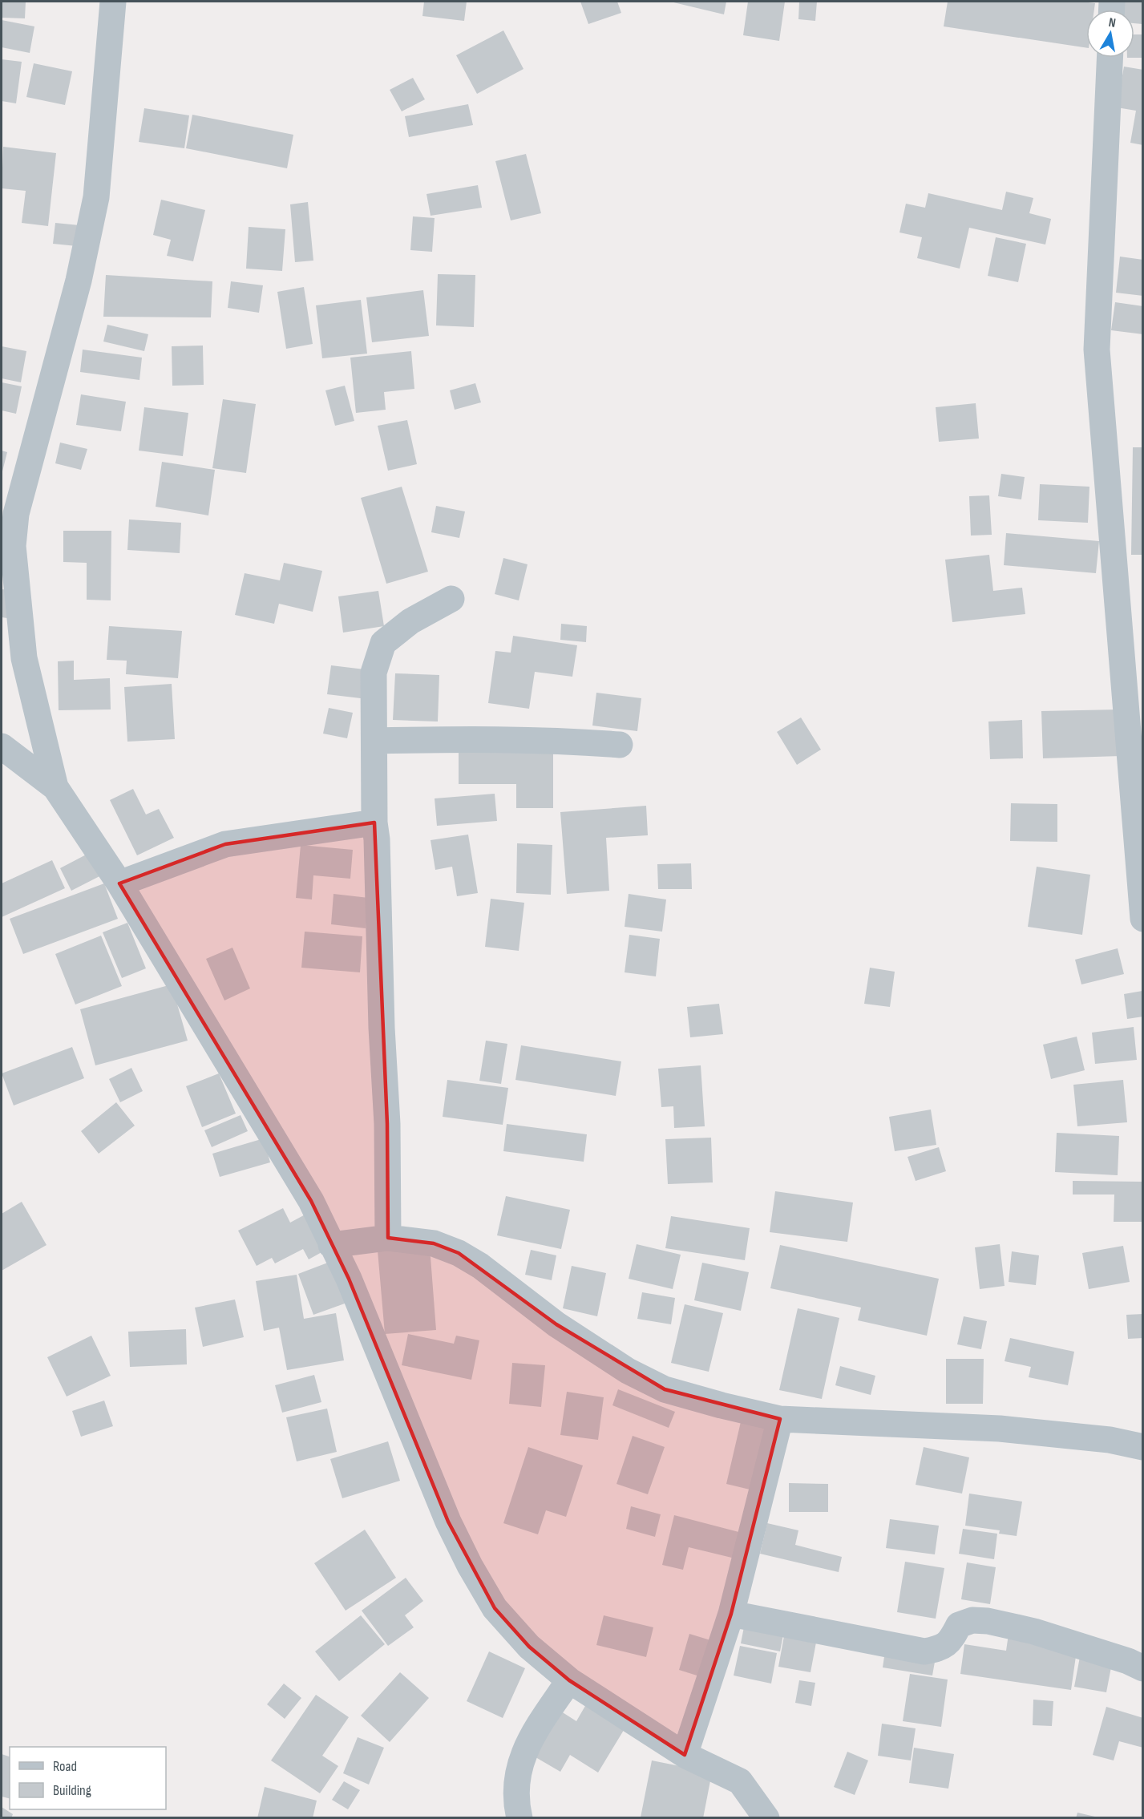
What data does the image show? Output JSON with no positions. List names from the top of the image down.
{
  "legend": ["Road", "Building"],
  "north": "top"
}
